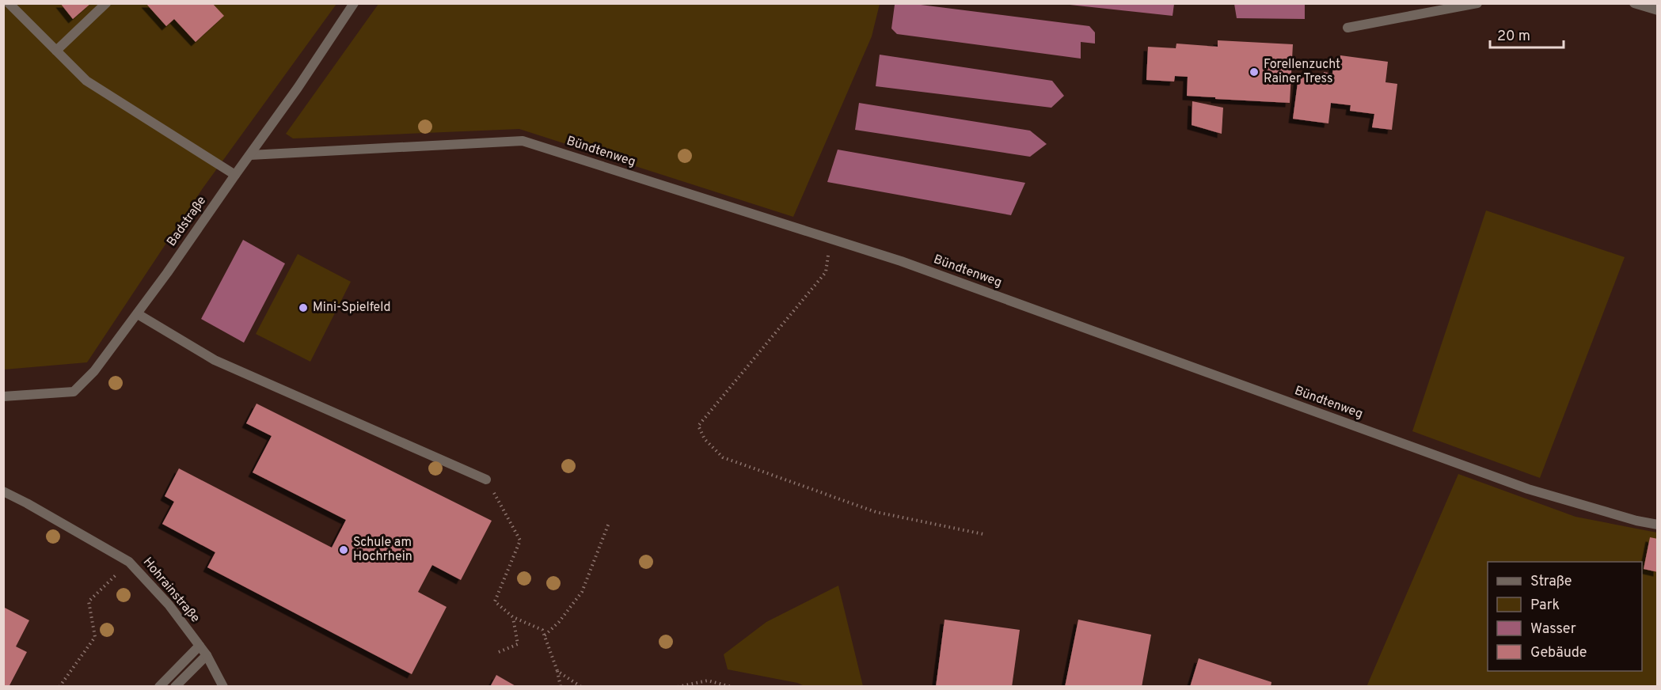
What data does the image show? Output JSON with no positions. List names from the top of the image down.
{
  "streets": {
    "street": ["Bündtenweg", "Badstraße", "Hohrainstraße"]
  },
  "crossings": [
    ["Bündtenweg", "Badstraße"]
  ],
  "places": ["Forellenzucht Rainer Tress", "Mini-Spielfeld", "Schule am Hochrhein"],
  "legend": [
    "Straße",
    "Park",
    "Wasser",
    "Gebäude"
  ],
  "scale_bar": "20 m"
}
